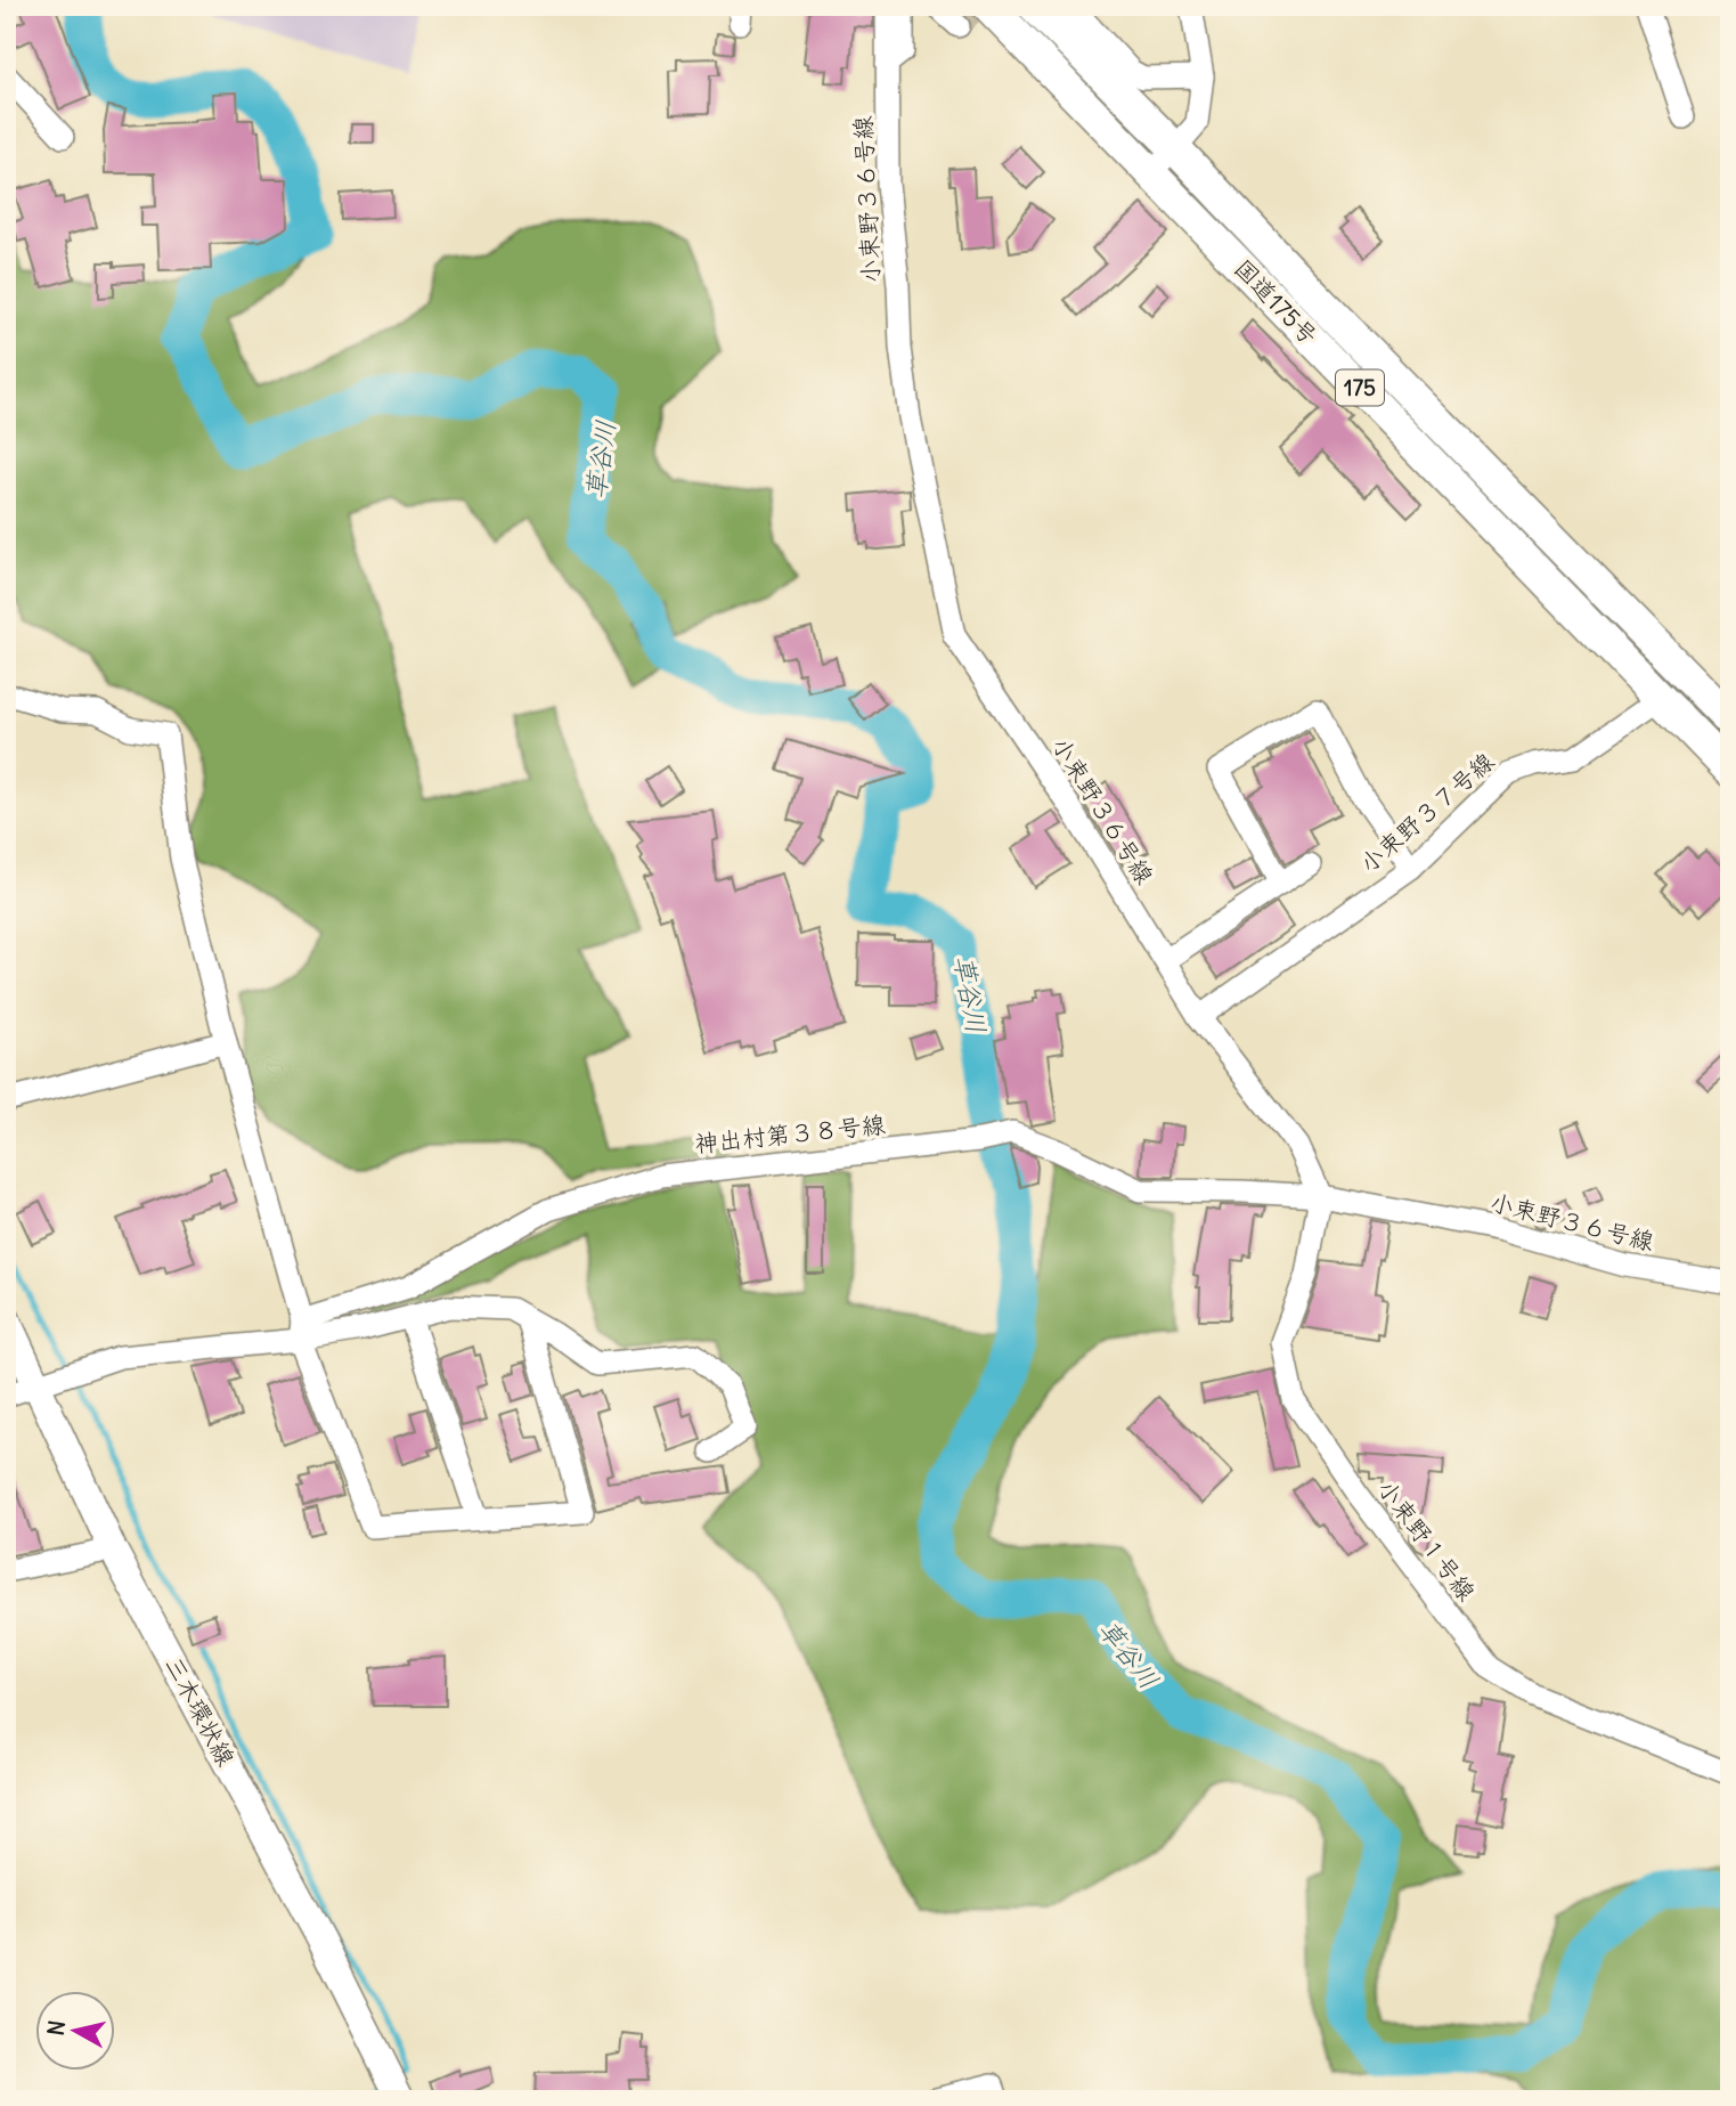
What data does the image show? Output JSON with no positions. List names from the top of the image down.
{
  "streets": {
    "highway": ["国道175号", "175"],
    "main road": ["三木環状線"],
    "street": [
      "小束野３６号線",
      "小束野３７号線",
      "神出村第３８号線",
      "小束野１号線"
    ]
  },
  "crossings": [
    ["小束野３６号線", "小束野３７号線"],
    ["小束野３６号線", "神出村第３８号線"],
    ["小束野３６号線", "小束野１号線"],
    ["国道175号", "小束野３７号線"],
    ["神出村第３８号線", "小束野１号線"]
  ],
  "water": ["草谷川"],
  "north": "left"
}
